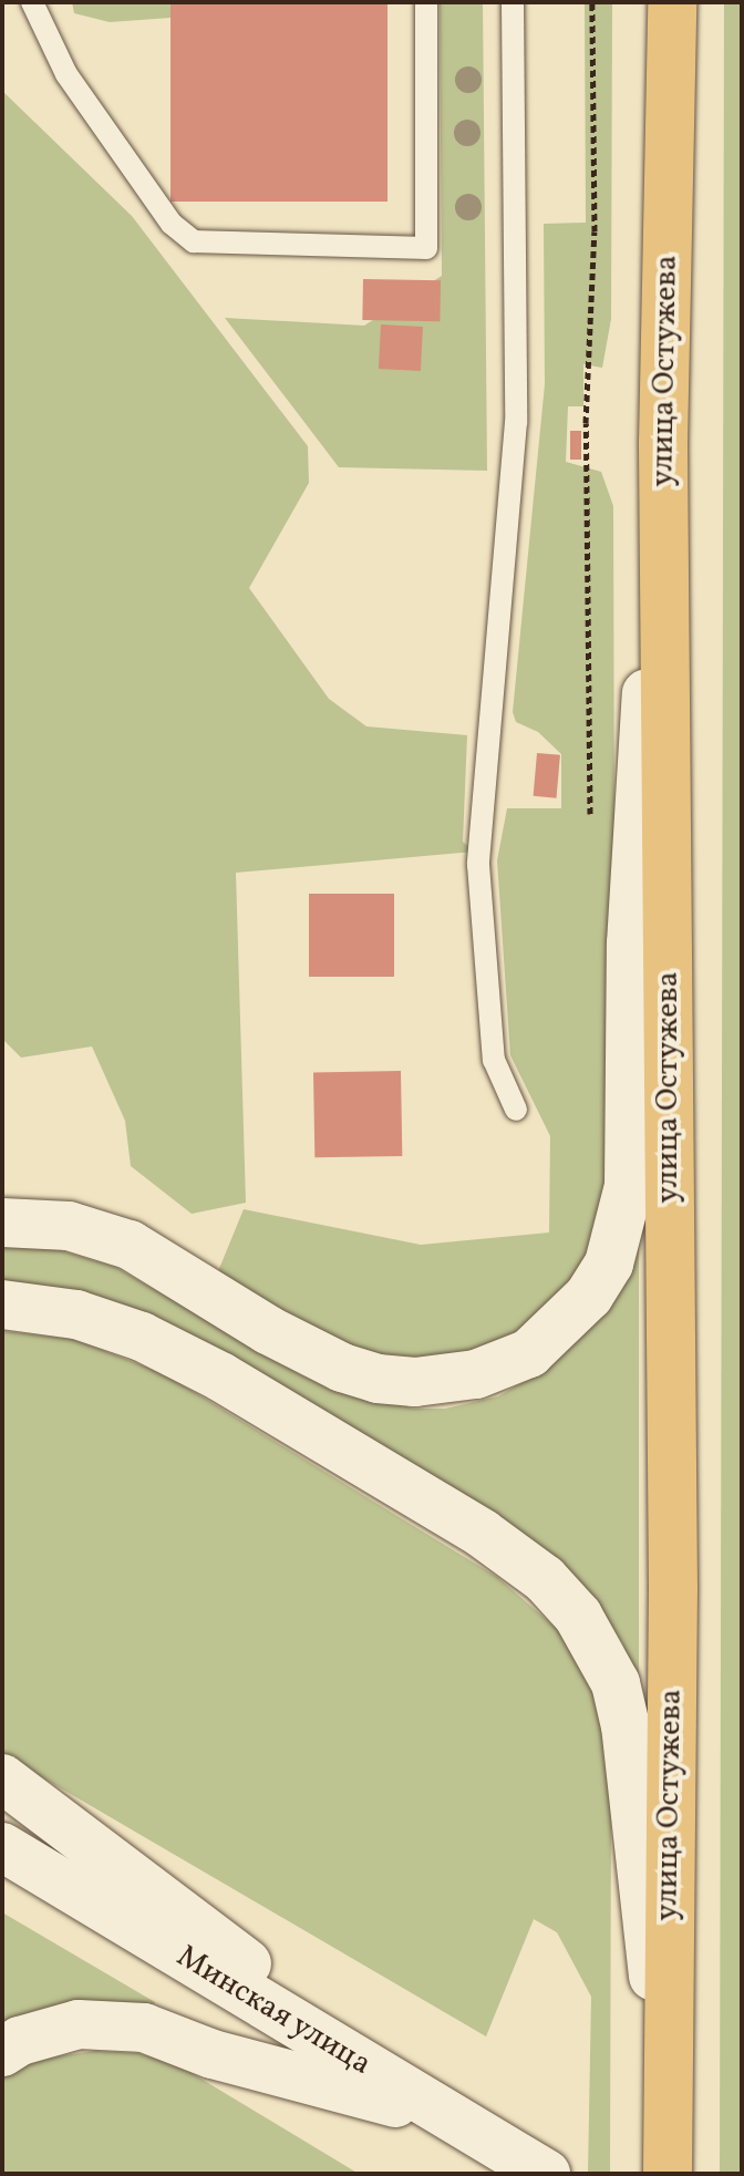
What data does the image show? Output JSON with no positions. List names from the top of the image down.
{
  "streets": {
    "main road": ["улица Остужева"],
    "street": ["Минская улица"]
  }
}
